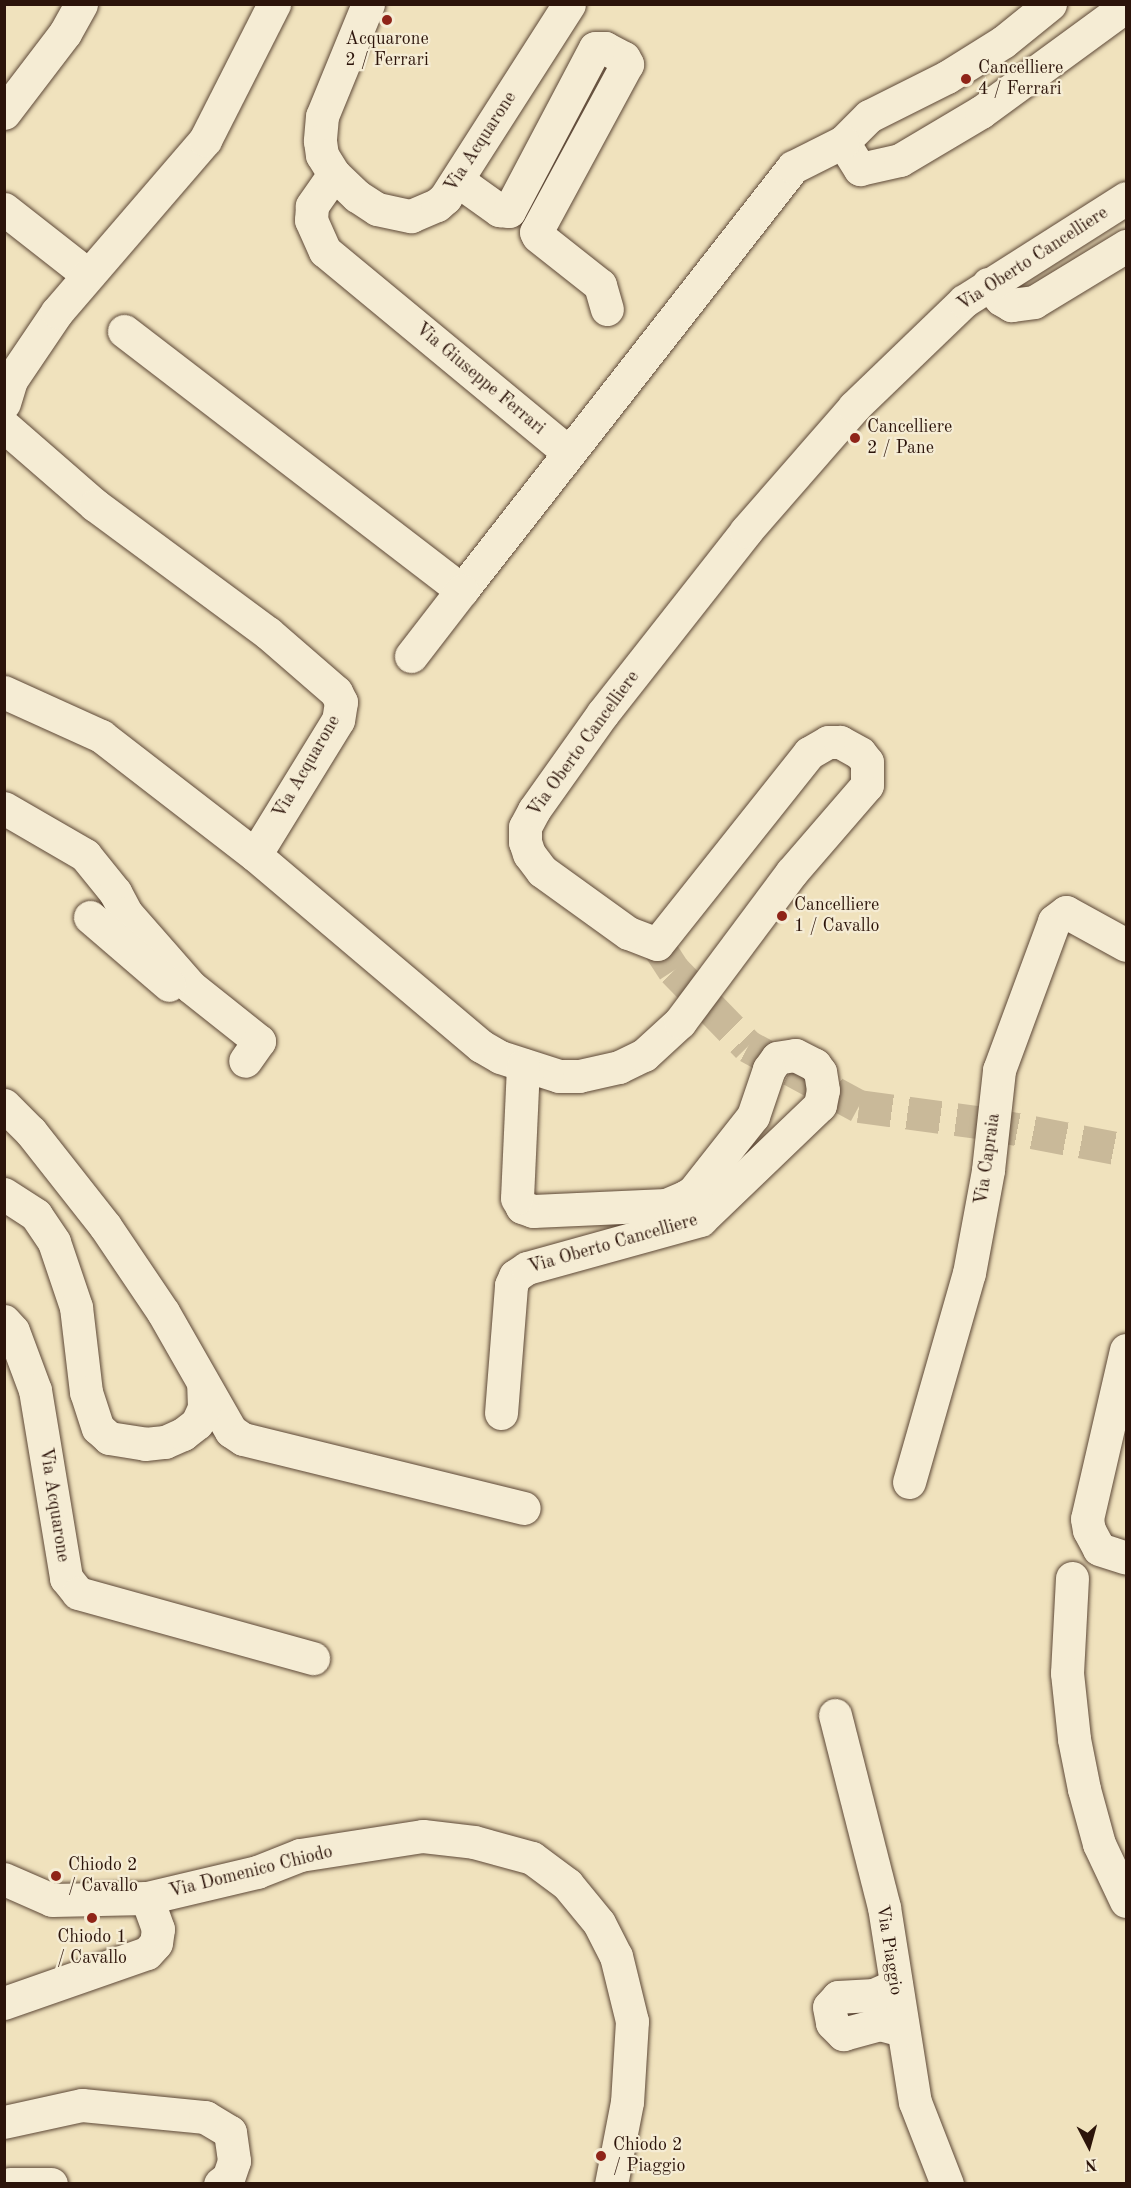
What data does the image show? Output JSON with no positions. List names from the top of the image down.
{
  "streets": {
    "street": [
      "Via Acquarone",
      "Via Oberto Cancelliere",
      "Via Giuseppe Ferrari",
      "Via Capraia",
      "Via Domenico Chiodo",
      "Via Piaggio"
    ]
  },
  "crossings": [
    ["Via Acquarone", "Via Oberto Cancelliere"],
    ["Via Acquarone", "Via Giuseppe Ferrari"]
  ],
  "places": [
    "Acquarone 2 / Ferrari",
    "Cancelliere 4 / Ferrari",
    "Cancelliere 2 / Pane",
    "Cancelliere 1 / Cavallo",
    "Chiodo 2 / Cavallo",
    "Chiodo 1 / Cavallo",
    "Chiodo 2 / Piaggio"
  ],
  "north": "bottom"
}
